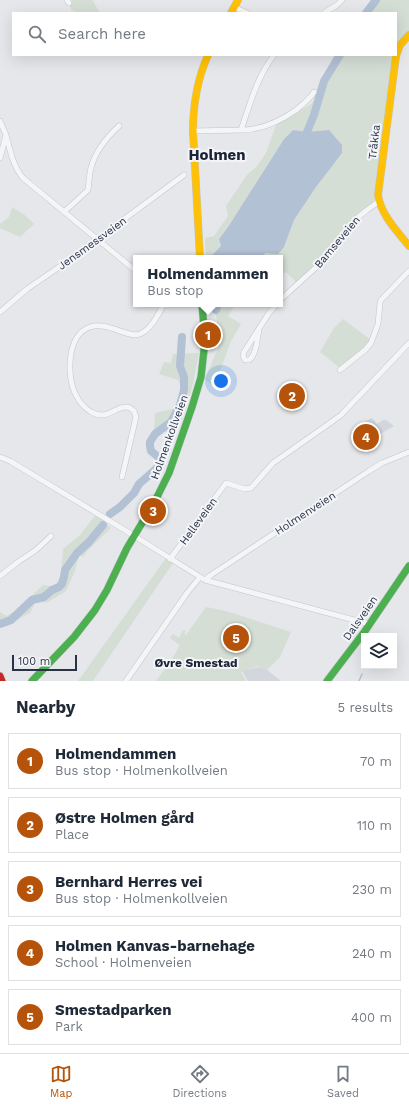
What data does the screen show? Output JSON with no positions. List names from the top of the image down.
{
  "streets": {
    "main road": ["Tråkka", "Holmenkollveien", "Dalsveien"],
    "street": [
      "Bamseveien",
      "Jensmessveien",
      "Holmenveien",
      "Helleveien"
    ]
  },
  "crossings": [
    ["Tråkka", "Bamseveien"]
  ],
  "districts": ["Holmen", "Øvre Smestad"],
  "scale_bar": "100 m",
  "page": {
    "search": "Search here",
    "popup": ["Holmendammen", "Bus stop"],
    "pins": [
      "1",
      "2",
      "4",
      "3",
      "5"
    ],
    "scale": "100 m",
    "heading": ["Nearby", "5 results"],
    "list": [
      {
        "mark": "1",
        "name": "Holmendammen",
        "note": "Bus stop · Holmenkollveien",
        "value": "70 m"
      },
      {
        "mark": "2",
        "name": "Østre Holmen gård",
        "note": "Place",
        "value": "110 m"
      },
      {
        "mark": "3",
        "name": "Bernhard Herres vei",
        "note": "Bus stop · Holmenkollveien",
        "value": "230 m"
      },
      {
        "mark": "4",
        "name": "Holmen Kanvas-barnehage",
        "note": "School · Holmenveien",
        "value": "240 m"
      },
      {
        "mark": "5",
        "name": "Smestadparken",
        "note": "Park",
        "value": "400 m"
      }
    ],
    "nav": ["Map", "Directions", "Saved"]
  }
}
